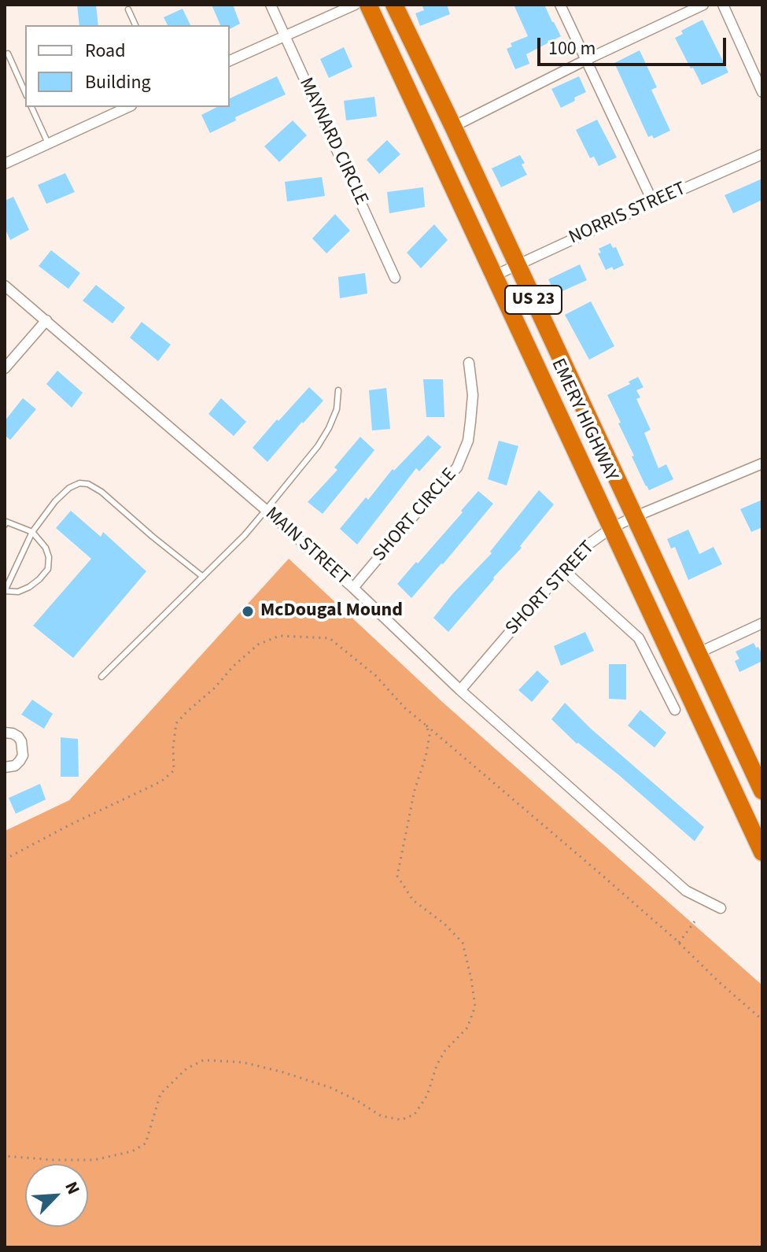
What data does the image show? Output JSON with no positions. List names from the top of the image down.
{
  "streets": {
    "highway": ["US 23", "EMERY HIGHWAY"],
    "street": [
      "MAYNARD CIRCLE",
      "NORRIS STREET",
      "SHORT CIRCLE",
      "MAIN STREET",
      "SHORT STREET"
    ]
  },
  "crossings": [
    ["NORRIS STREET", "EMERY HIGHWAY"],
    ["EMERY HIGHWAY", "SHORT STREET"],
    ["SHORT CIRCLE", "MAIN STREET"],
    ["MAIN STREET", "SHORT STREET"]
  ],
  "places": ["McDougal Mound"],
  "legend": ["Road", "Building"],
  "scale_bar": "100 m",
  "north": "top right"
}
